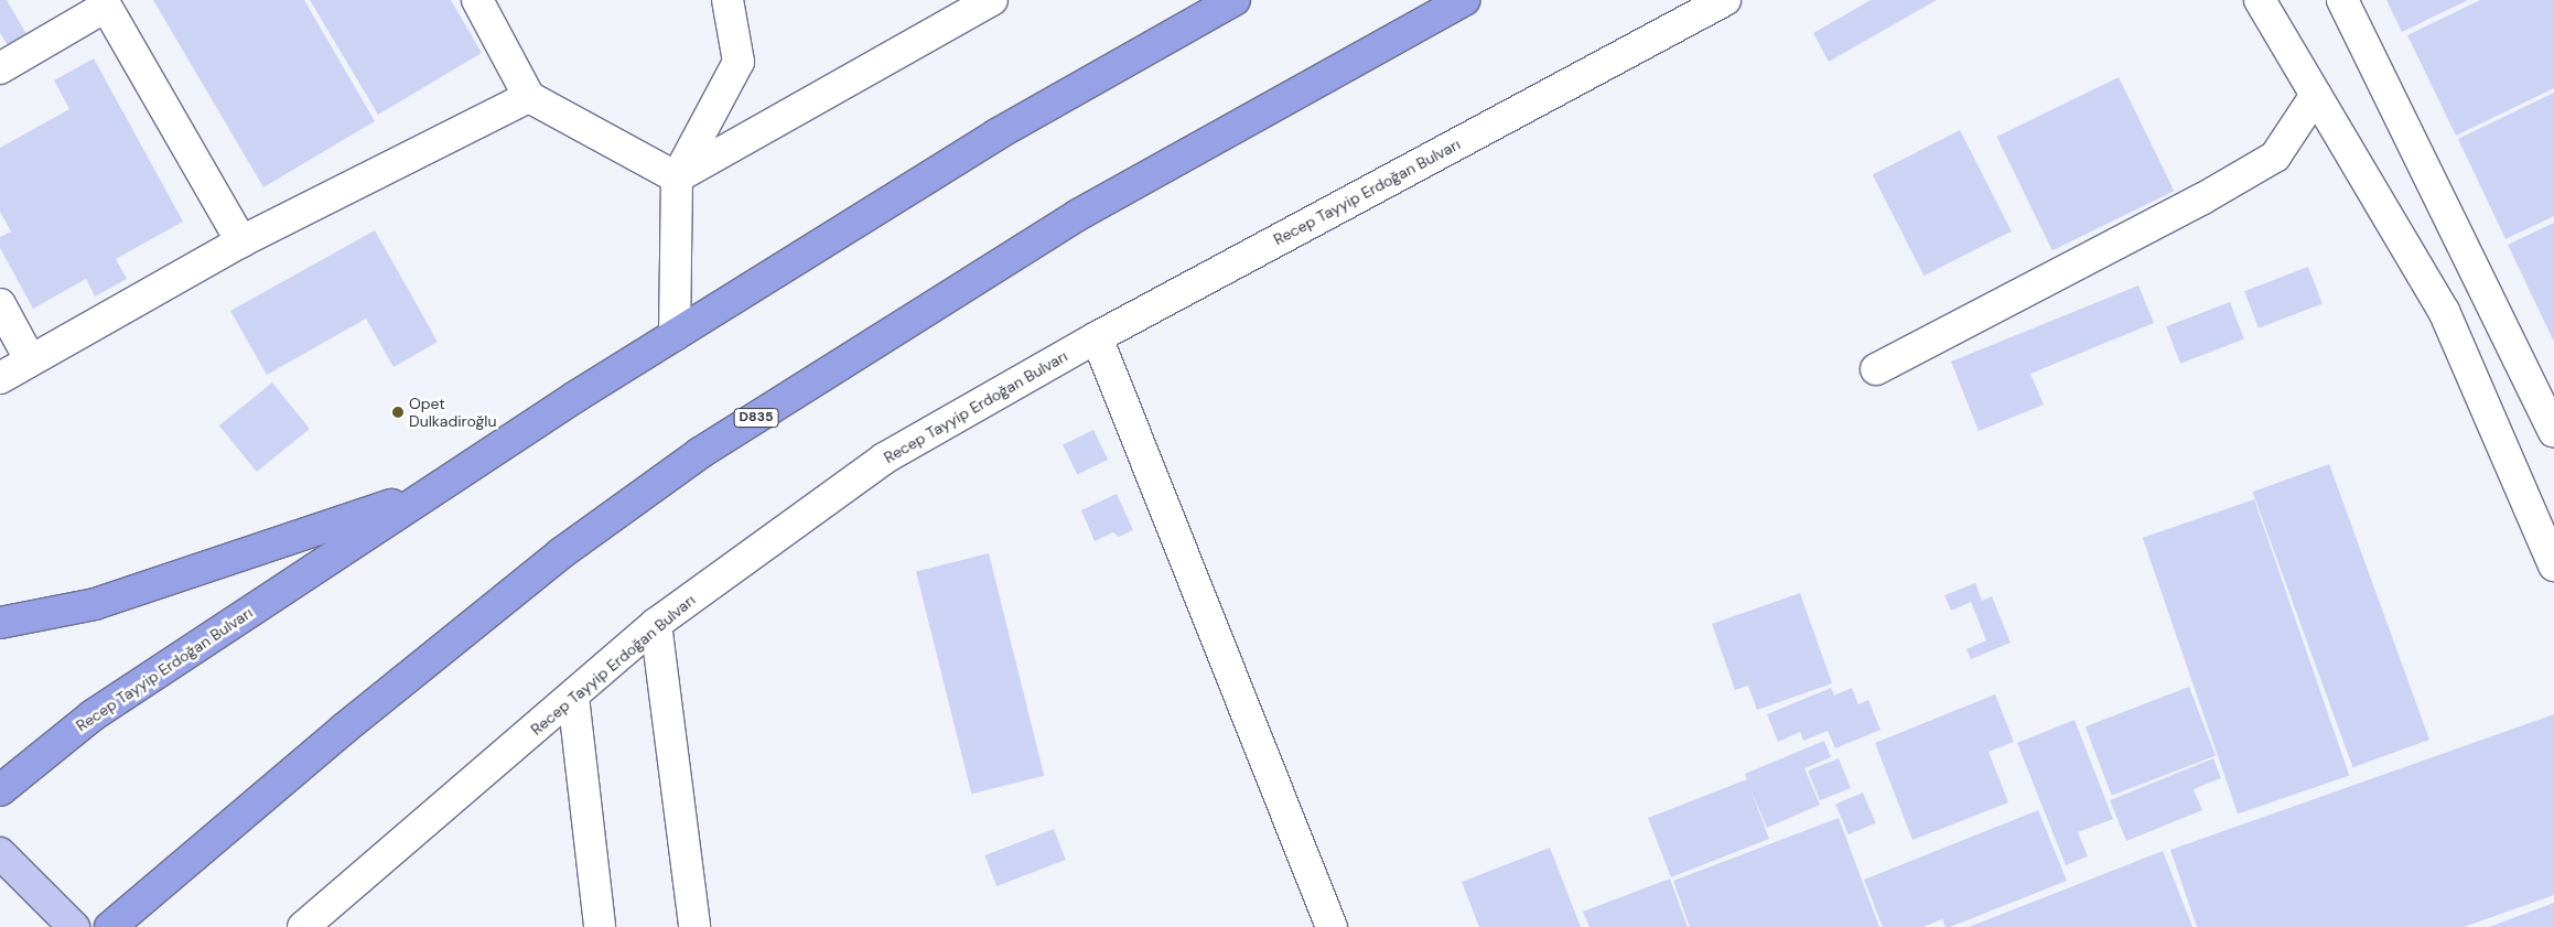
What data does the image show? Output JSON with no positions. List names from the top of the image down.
{
  "streets": {
    "highway": ["Recep Tayyip Erdoğan Bulvarı", "D835"]
  },
  "places": ["Opet Dulkadiroğlu"]
}
